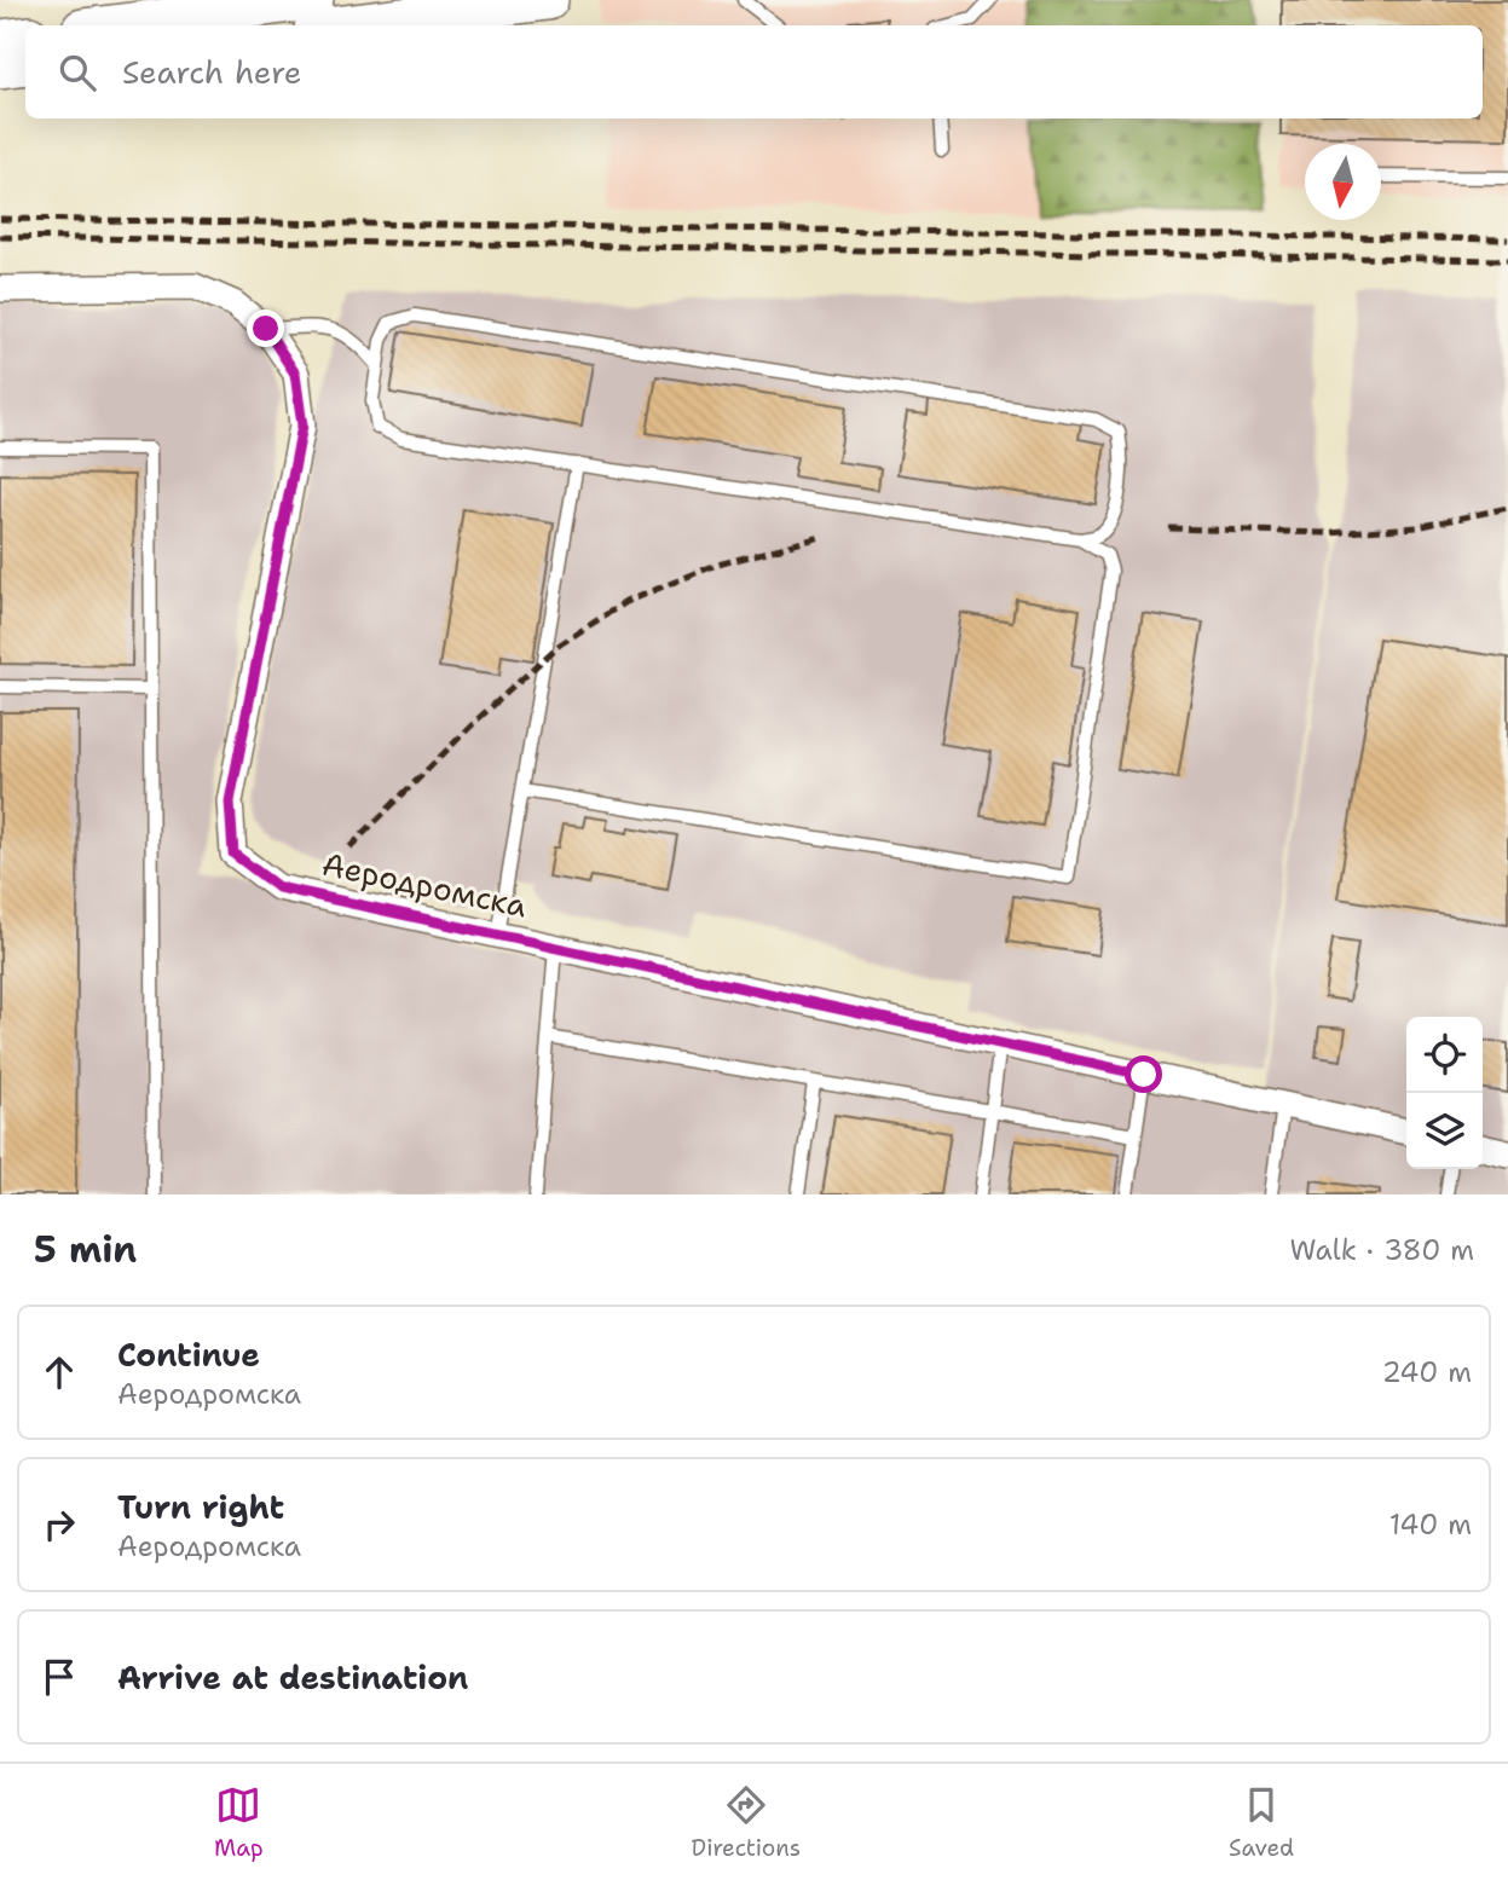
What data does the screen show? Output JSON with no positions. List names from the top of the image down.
{
  "streets": {
    "street": ["Аеродромска"]
  },
  "north": "bottom",
  "page": {
    "search": "Search here",
    "heading": ["5 min", "Walk · 380 m"],
    "list": [
      ["Continue", "Аеродромска", "240 m"],
      ["Turn right", "Аеродромска", "140 m"],
      "Arrive at destination"
    ],
    "nav": ["Map", "Directions", "Saved"]
  }
}
